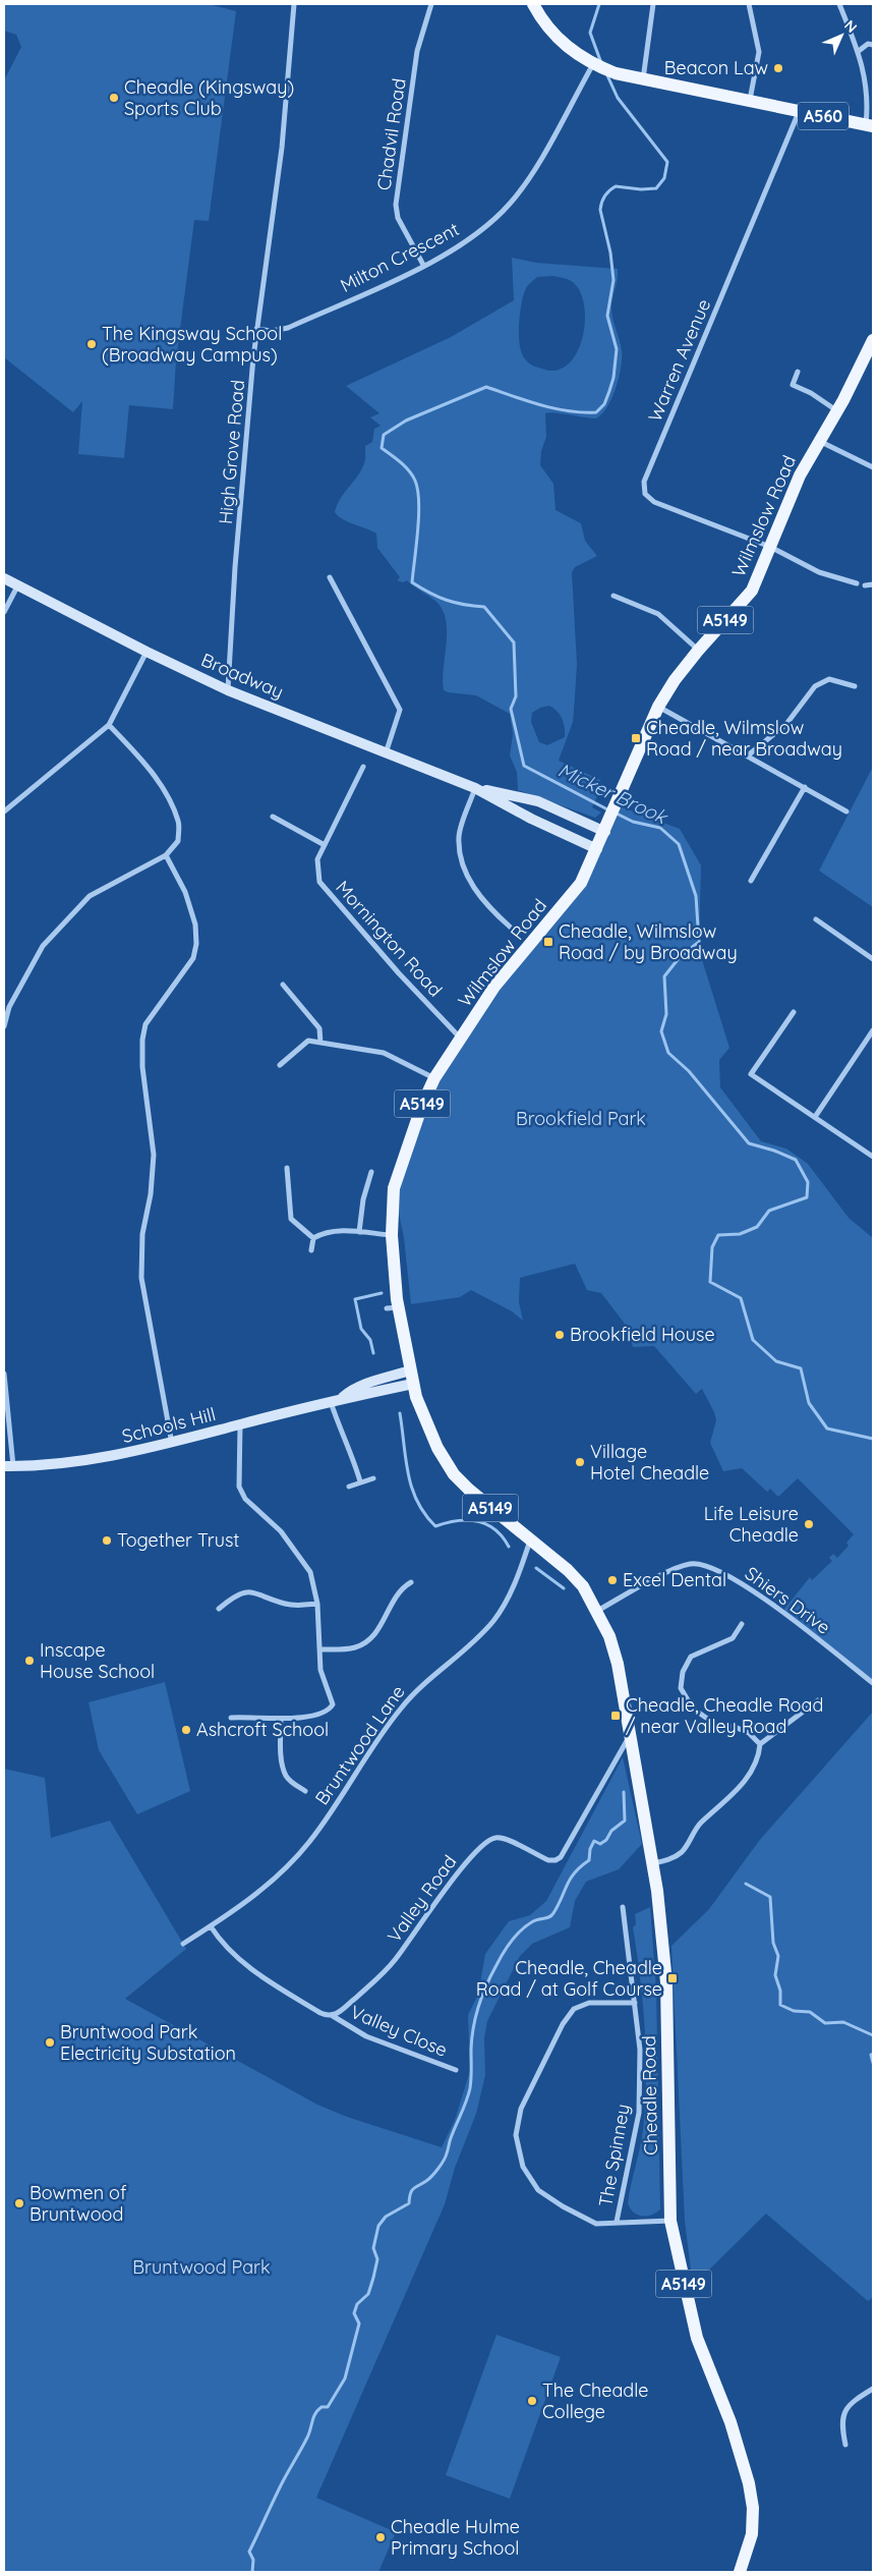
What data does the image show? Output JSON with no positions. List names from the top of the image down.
{
  "streets": {
    "main road": [
      "A560",
      "Wilmslow Road",
      "A5149",
      "Cheadle Road"
    ],
    "street": [
      "Chadvil Road",
      "Milton Crescent",
      "Warren Avenue",
      "High Grove Road",
      "Broadway",
      "Mornington Road",
      "Schools Hill",
      "Shiers Drive",
      "Bruntwood Lane",
      "Valley Road",
      "Valley Close",
      "The Spinney"
    ]
  },
  "crossings": [
    ["A560", "Milton Crescent"],
    ["A560", "Warren Avenue"],
    ["Chadvil Road", "Milton Crescent"],
    ["Milton Crescent", "High Grove Road"],
    ["Warren Avenue", "Wilmslow Road"],
    ["High Grove Road", "Broadway"],
    ["Wilmslow Road", "Broadway"],
    ["Wilmslow Road", "Mornington Road"],
    ["Wilmslow Road", "Schools Hill"],
    ["Wilmslow Road", "Shiers Drive"],
    ["Wilmslow Road", "Bruntwood Lane"],
    ["Wilmslow Road", "Cheadle Road"],
    ["Shiers Drive", "Cheadle Road"],
    ["Valley Road", "Valley Close"],
    ["Valley Road", "Cheadle Road"],
    ["Cheadle Road", "The Spinney"]
  ],
  "water": ["Micker Brook"],
  "parks": ["Brookfield Park", "Bruntwood Park"],
  "places": {
    "other": [
      "Beacon Law",
      "Cheadle (Kingsway) Sports Club",
      "The Kingsway School (Broadway Campus)",
      "Brookfield House",
      "Village Hotel Cheadle",
      "Life Leisure Cheadle",
      "Together Trust",
      "Excel Dental",
      "Inscape House School",
      "Ashcroft School",
      "Bruntwood Park Electricity Substation",
      "Bowmen of Bruntwood",
      "The Cheadle College",
      "Cheadle Hulme Primary School"
    ],
    "transit": [
      "Cheadle, Wilmslow Road / near Broadway",
      "Cheadle, Wilmslow Road / by Broadway",
      "Cheadle, Cheadle Road / near Valley Road",
      "Cheadle, Cheadle Road / at Golf Course"
    ]
  },
  "north": "top right"
}
